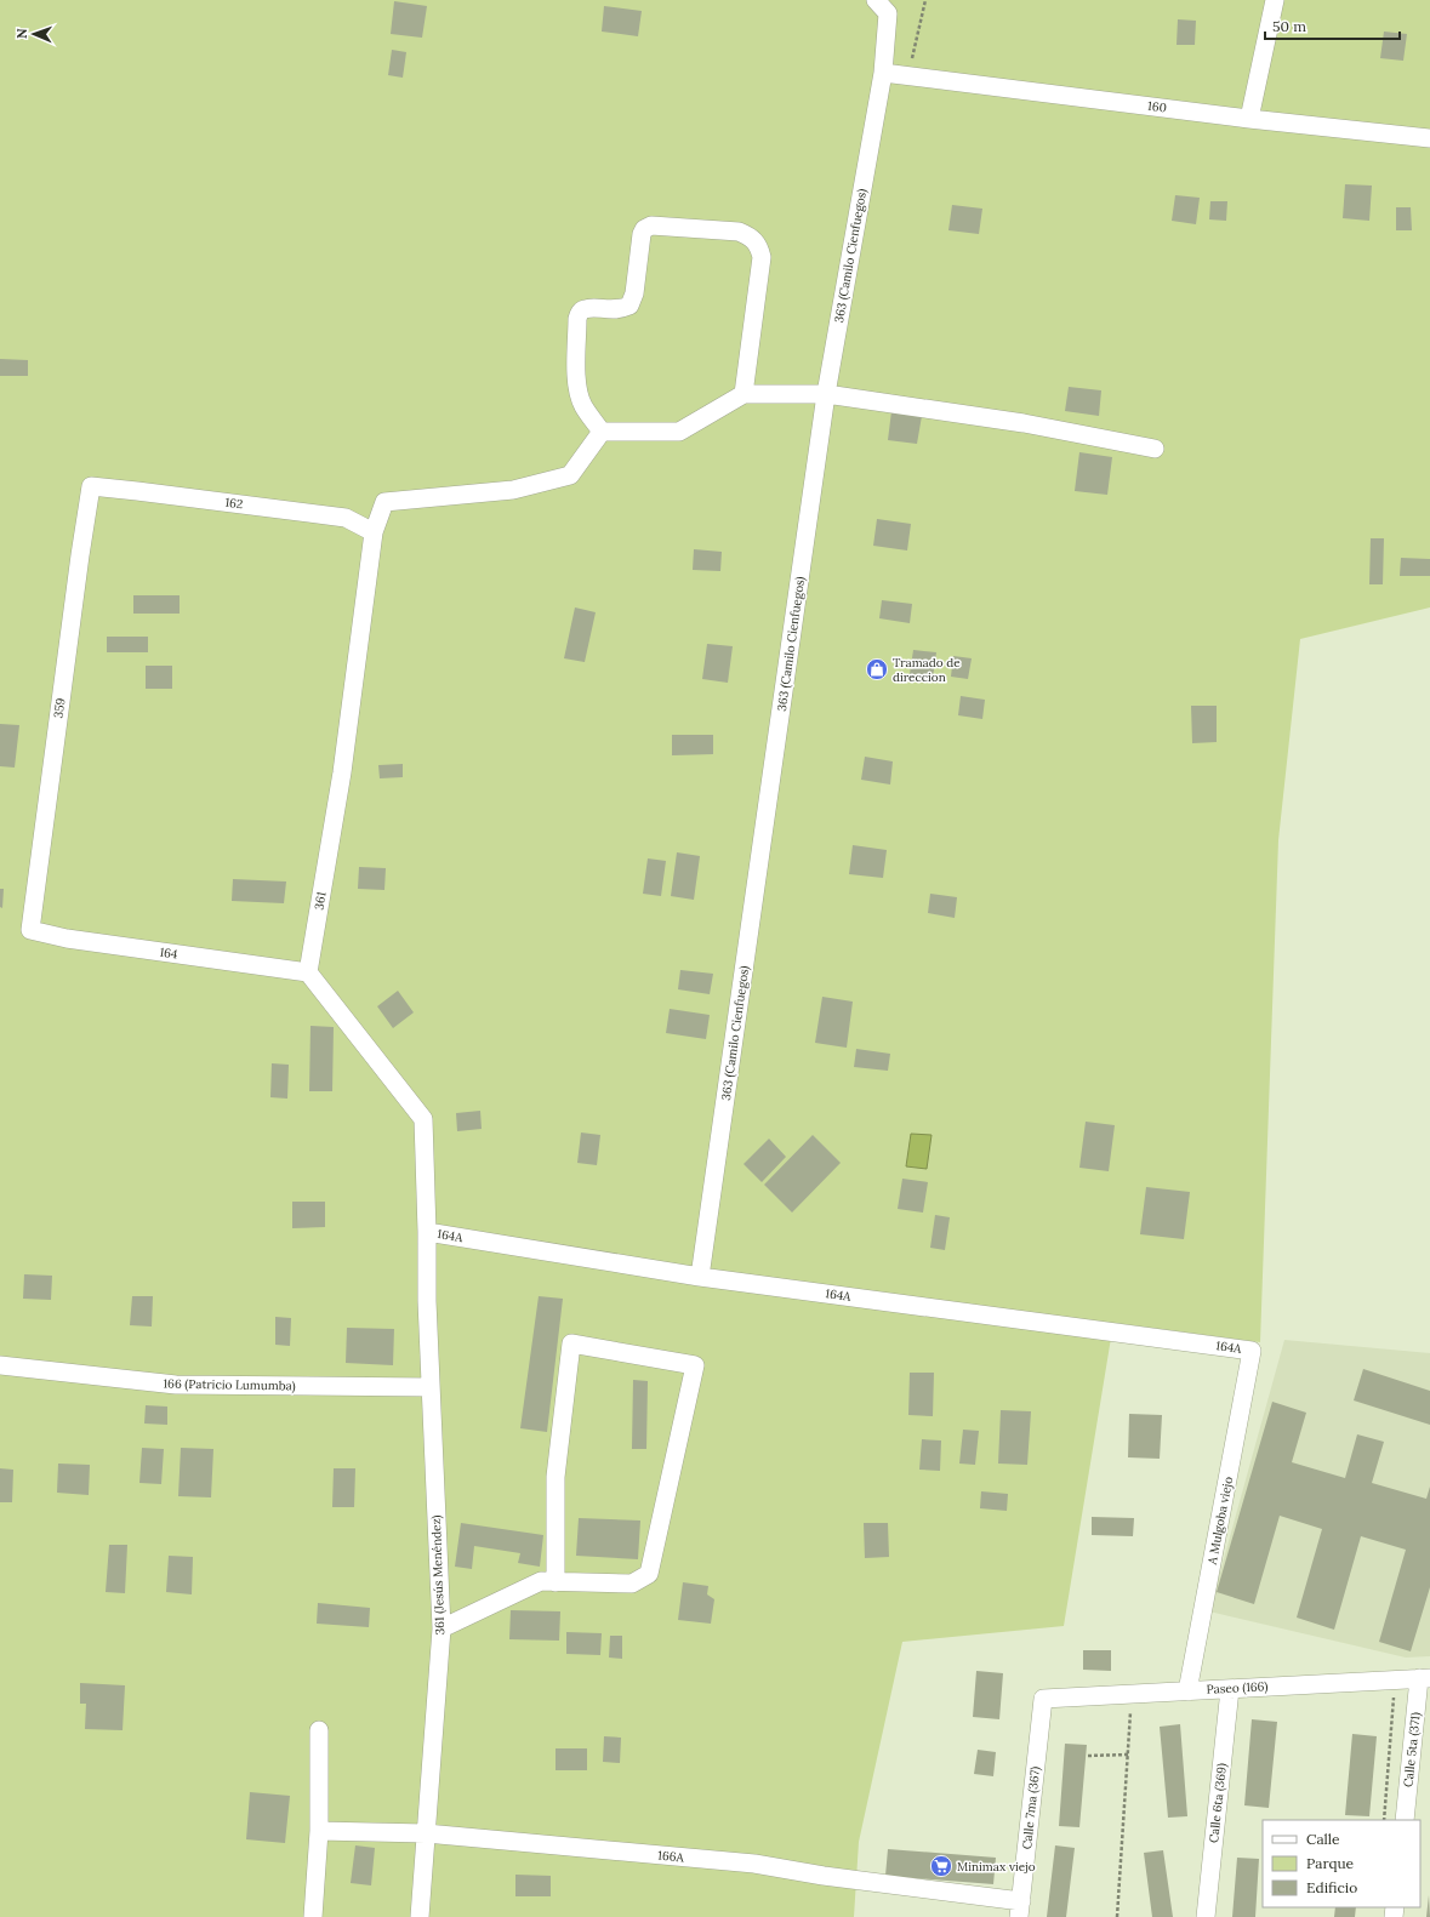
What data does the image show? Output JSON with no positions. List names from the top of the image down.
{
  "streets": {
    "street": [
      "160",
      "363 (Camilo Cienfuegos)",
      "162",
      "359",
      "361",
      "164",
      "164A",
      "166 (Patricio Lumumba)",
      "A Mulgoba viejo",
      "361 (Jesús Menéndez)",
      "Paseo (166)",
      "Calle 5ta (371)",
      "Calle 6ta (369)",
      "Calle 7ma (367)",
      "166A"
    ]
  },
  "crossings": [
    ["160", "363 (Camilo Cienfuegos)"],
    ["363 (Camilo Cienfuegos)", "164A"],
    ["162", "359"],
    ["162", "361"],
    ["359", "164"],
    ["361", "164"],
    ["164A", "A Mulgoba viejo"],
    ["164A", "361 (Jesús Menéndez)"],
    ["166 (Patricio Lumumba)", "361 (Jesús Menéndez)"],
    ["A Mulgoba viejo", "Paseo (166)"],
    ["361 (Jesús Menéndez)", "166A"],
    ["Paseo (166)", "Calle 5ta (371)"],
    ["Paseo (166)", "Calle 6ta (369)"],
    ["Paseo (166)", "Calle 7ma (367)"],
    ["Calle 7ma (367)", "166A"]
  ],
  "places": {
    "shop": ["Tramado de direccion"],
    "supermarket": ["Minimax viejo"]
  },
  "legend": ["Calle", "Parque", "Edificio"],
  "scale_bar": "50 m",
  "north": "left"
}
